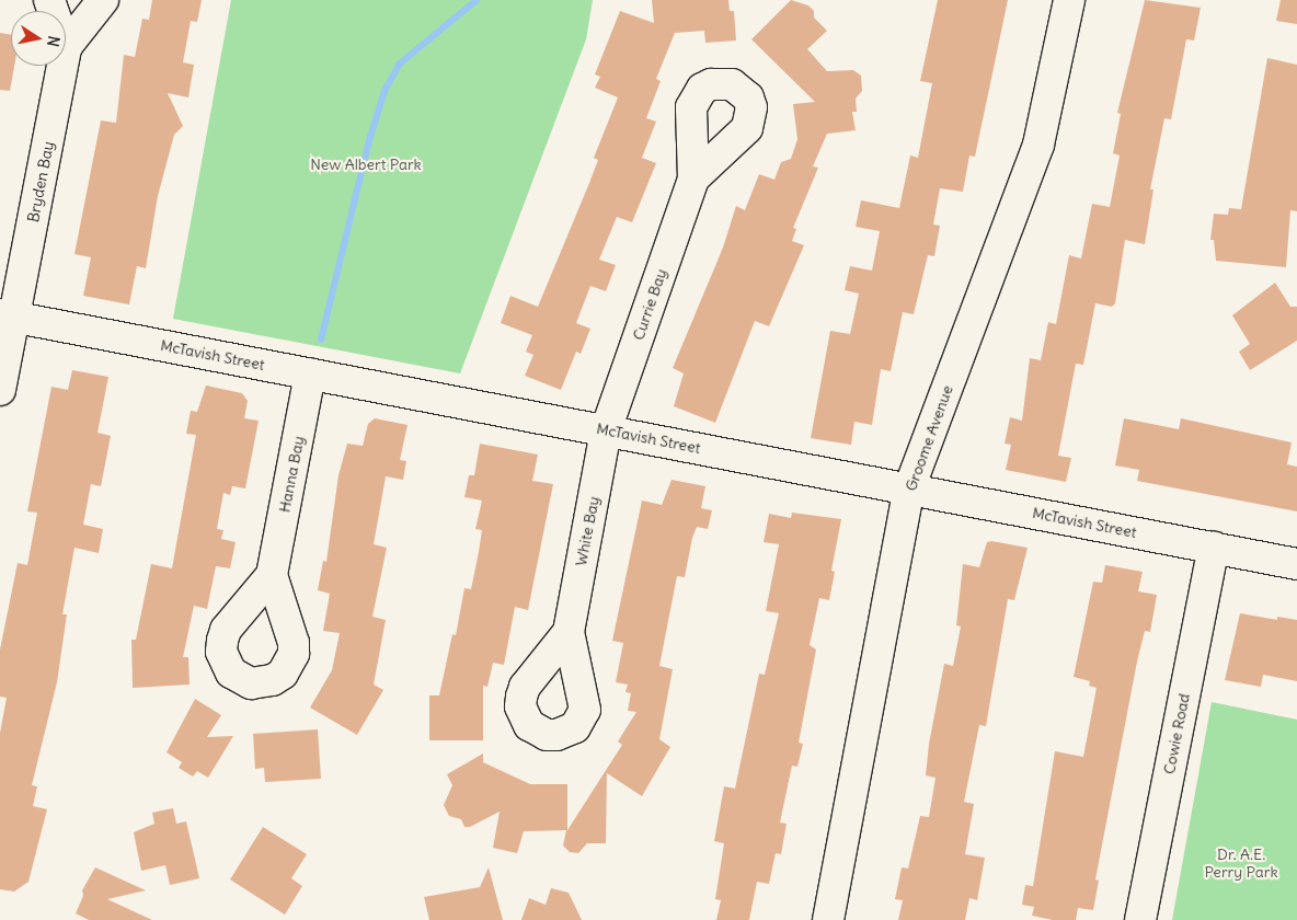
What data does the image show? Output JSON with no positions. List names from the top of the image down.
{
  "streets": {
    "street": [
      "Bryden Bay",
      "Currie Bay",
      "McTavish Street",
      "Groome Avenue",
      "Hanna Bay",
      "White Bay",
      "Cowie Road"
    ]
  },
  "crossings": [
    ["Bryden Bay", "McTavish Street"],
    ["Currie Bay", "McTavish Street"],
    ["Currie Bay", "White Bay"],
    ["McTavish Street", "Groome Avenue"],
    ["McTavish Street", "Hanna Bay"],
    ["McTavish Street", "White Bay"],
    ["McTavish Street", "Cowie Road"]
  ],
  "parks": ["New Albert Park", "Dr. A.E. Perry Park"],
  "north": "right"
}
